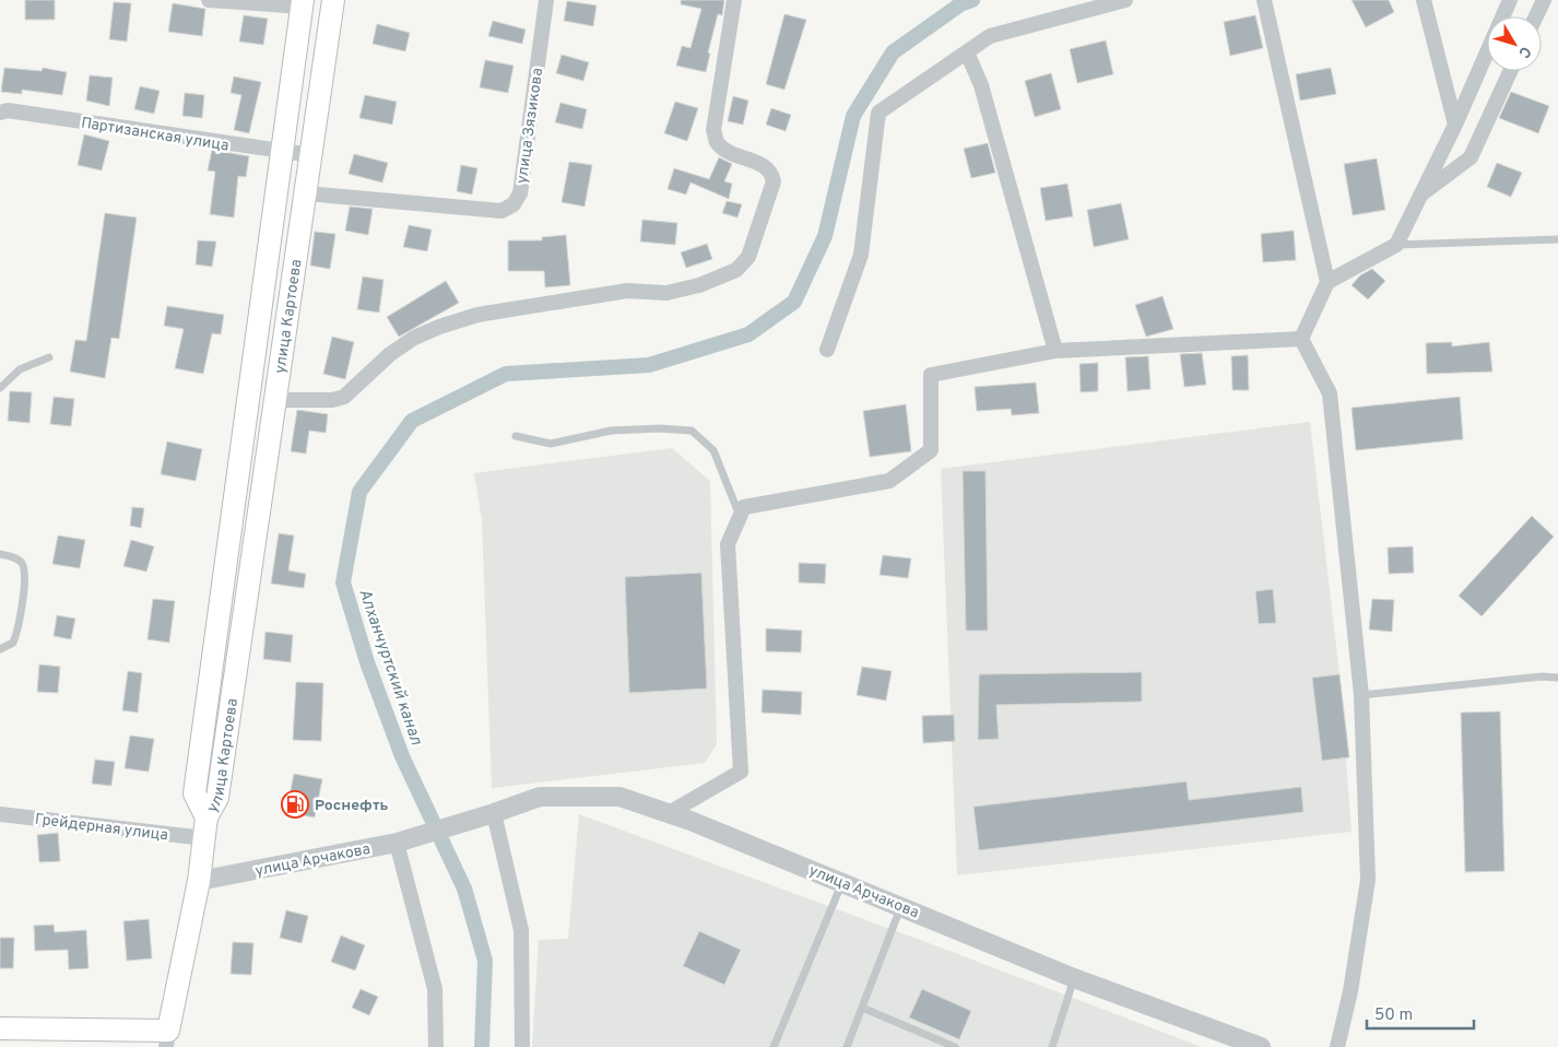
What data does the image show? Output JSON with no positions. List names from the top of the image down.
{
  "streets": {
    "main road": ["улица Картоева"],
    "street": [
      "улица Зязикова",
      "Партизанская улица",
      "Грейдерная улица",
      "улица Арчакова"
    ]
  },
  "crossings": [
    ["улица Зязикова", "улица Картоева"],
    ["Партизанская улица", "улица Картоева"],
    ["улица Картоева", "Грейдерная улица"]
  ],
  "water": ["Алханчуртский канал"],
  "places": {
    "fuel station": ["Роснефть"]
  },
  "scale_bar": "50 m",
  "north": "bottom right"
}
